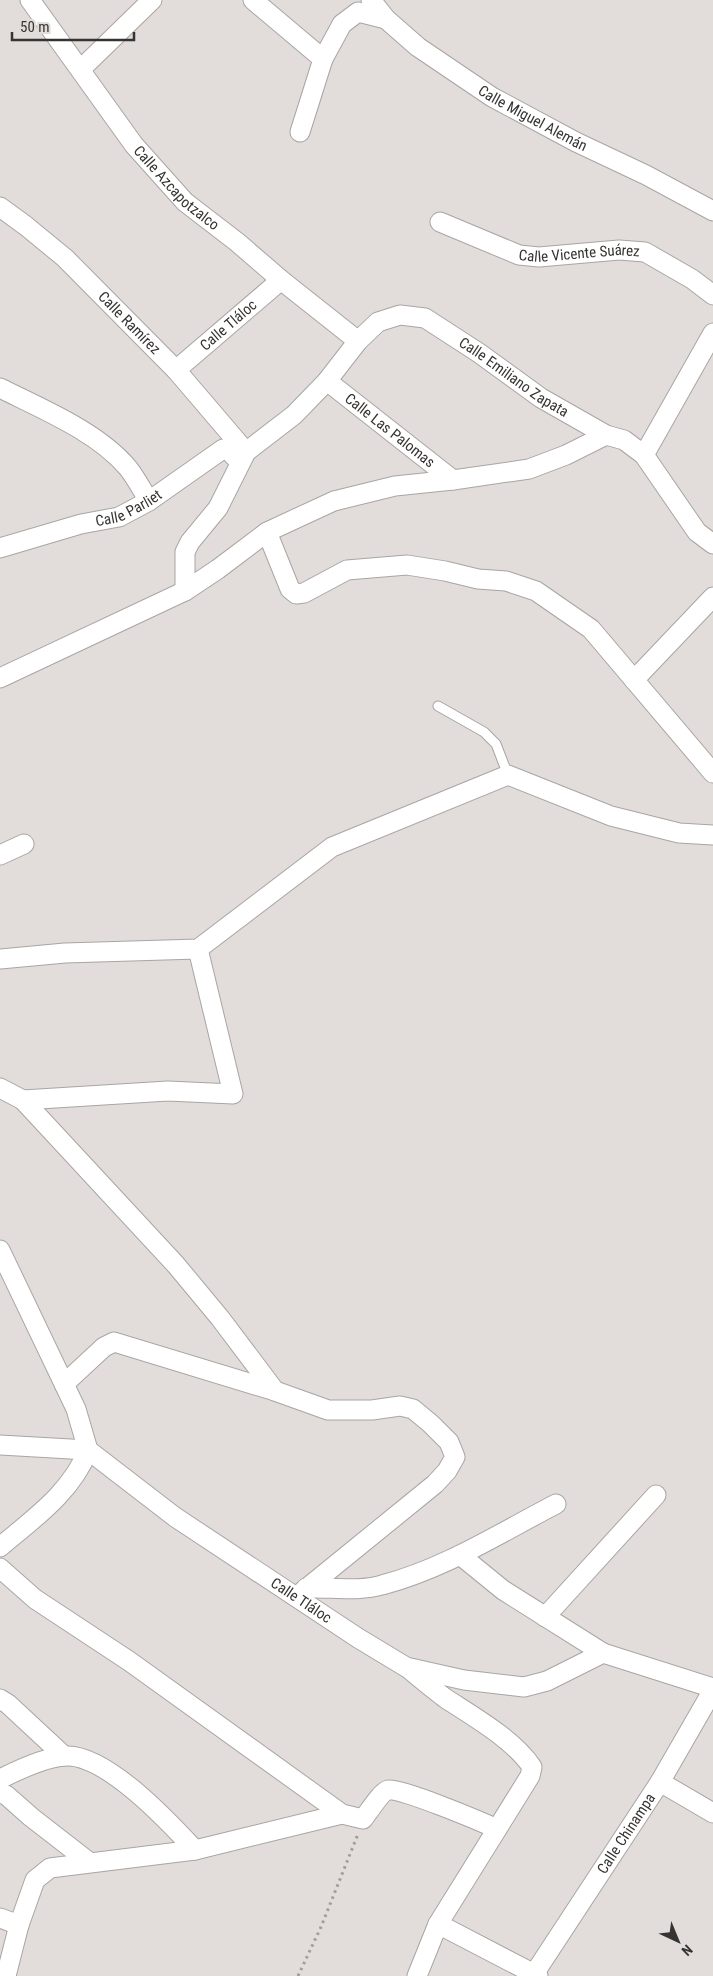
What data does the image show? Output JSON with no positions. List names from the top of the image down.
{
  "streets": {
    "street": [
      "Calle Miguel Alemán",
      "Calle Azcapotzalco",
      "Calle Vicente Suárez",
      "Calle Ramírez",
      "Calle Tláloc",
      "Calle Emiliano Zapata",
      "Calle Las Palomas",
      "Calle Parliet",
      "Calle Chinampa"
    ]
  },
  "crossings": [
    ["Calle Azcapotzalco", "Calle Tláloc"],
    ["Calle Azcapotzalco", "Calle Emiliano Zapata"],
    ["Calle Ramírez", "Calle Tláloc"],
    ["Calle Ramírez", "Calle Parliet"]
  ],
  "scale_bar": "50 m",
  "north": "bottom right"
}
